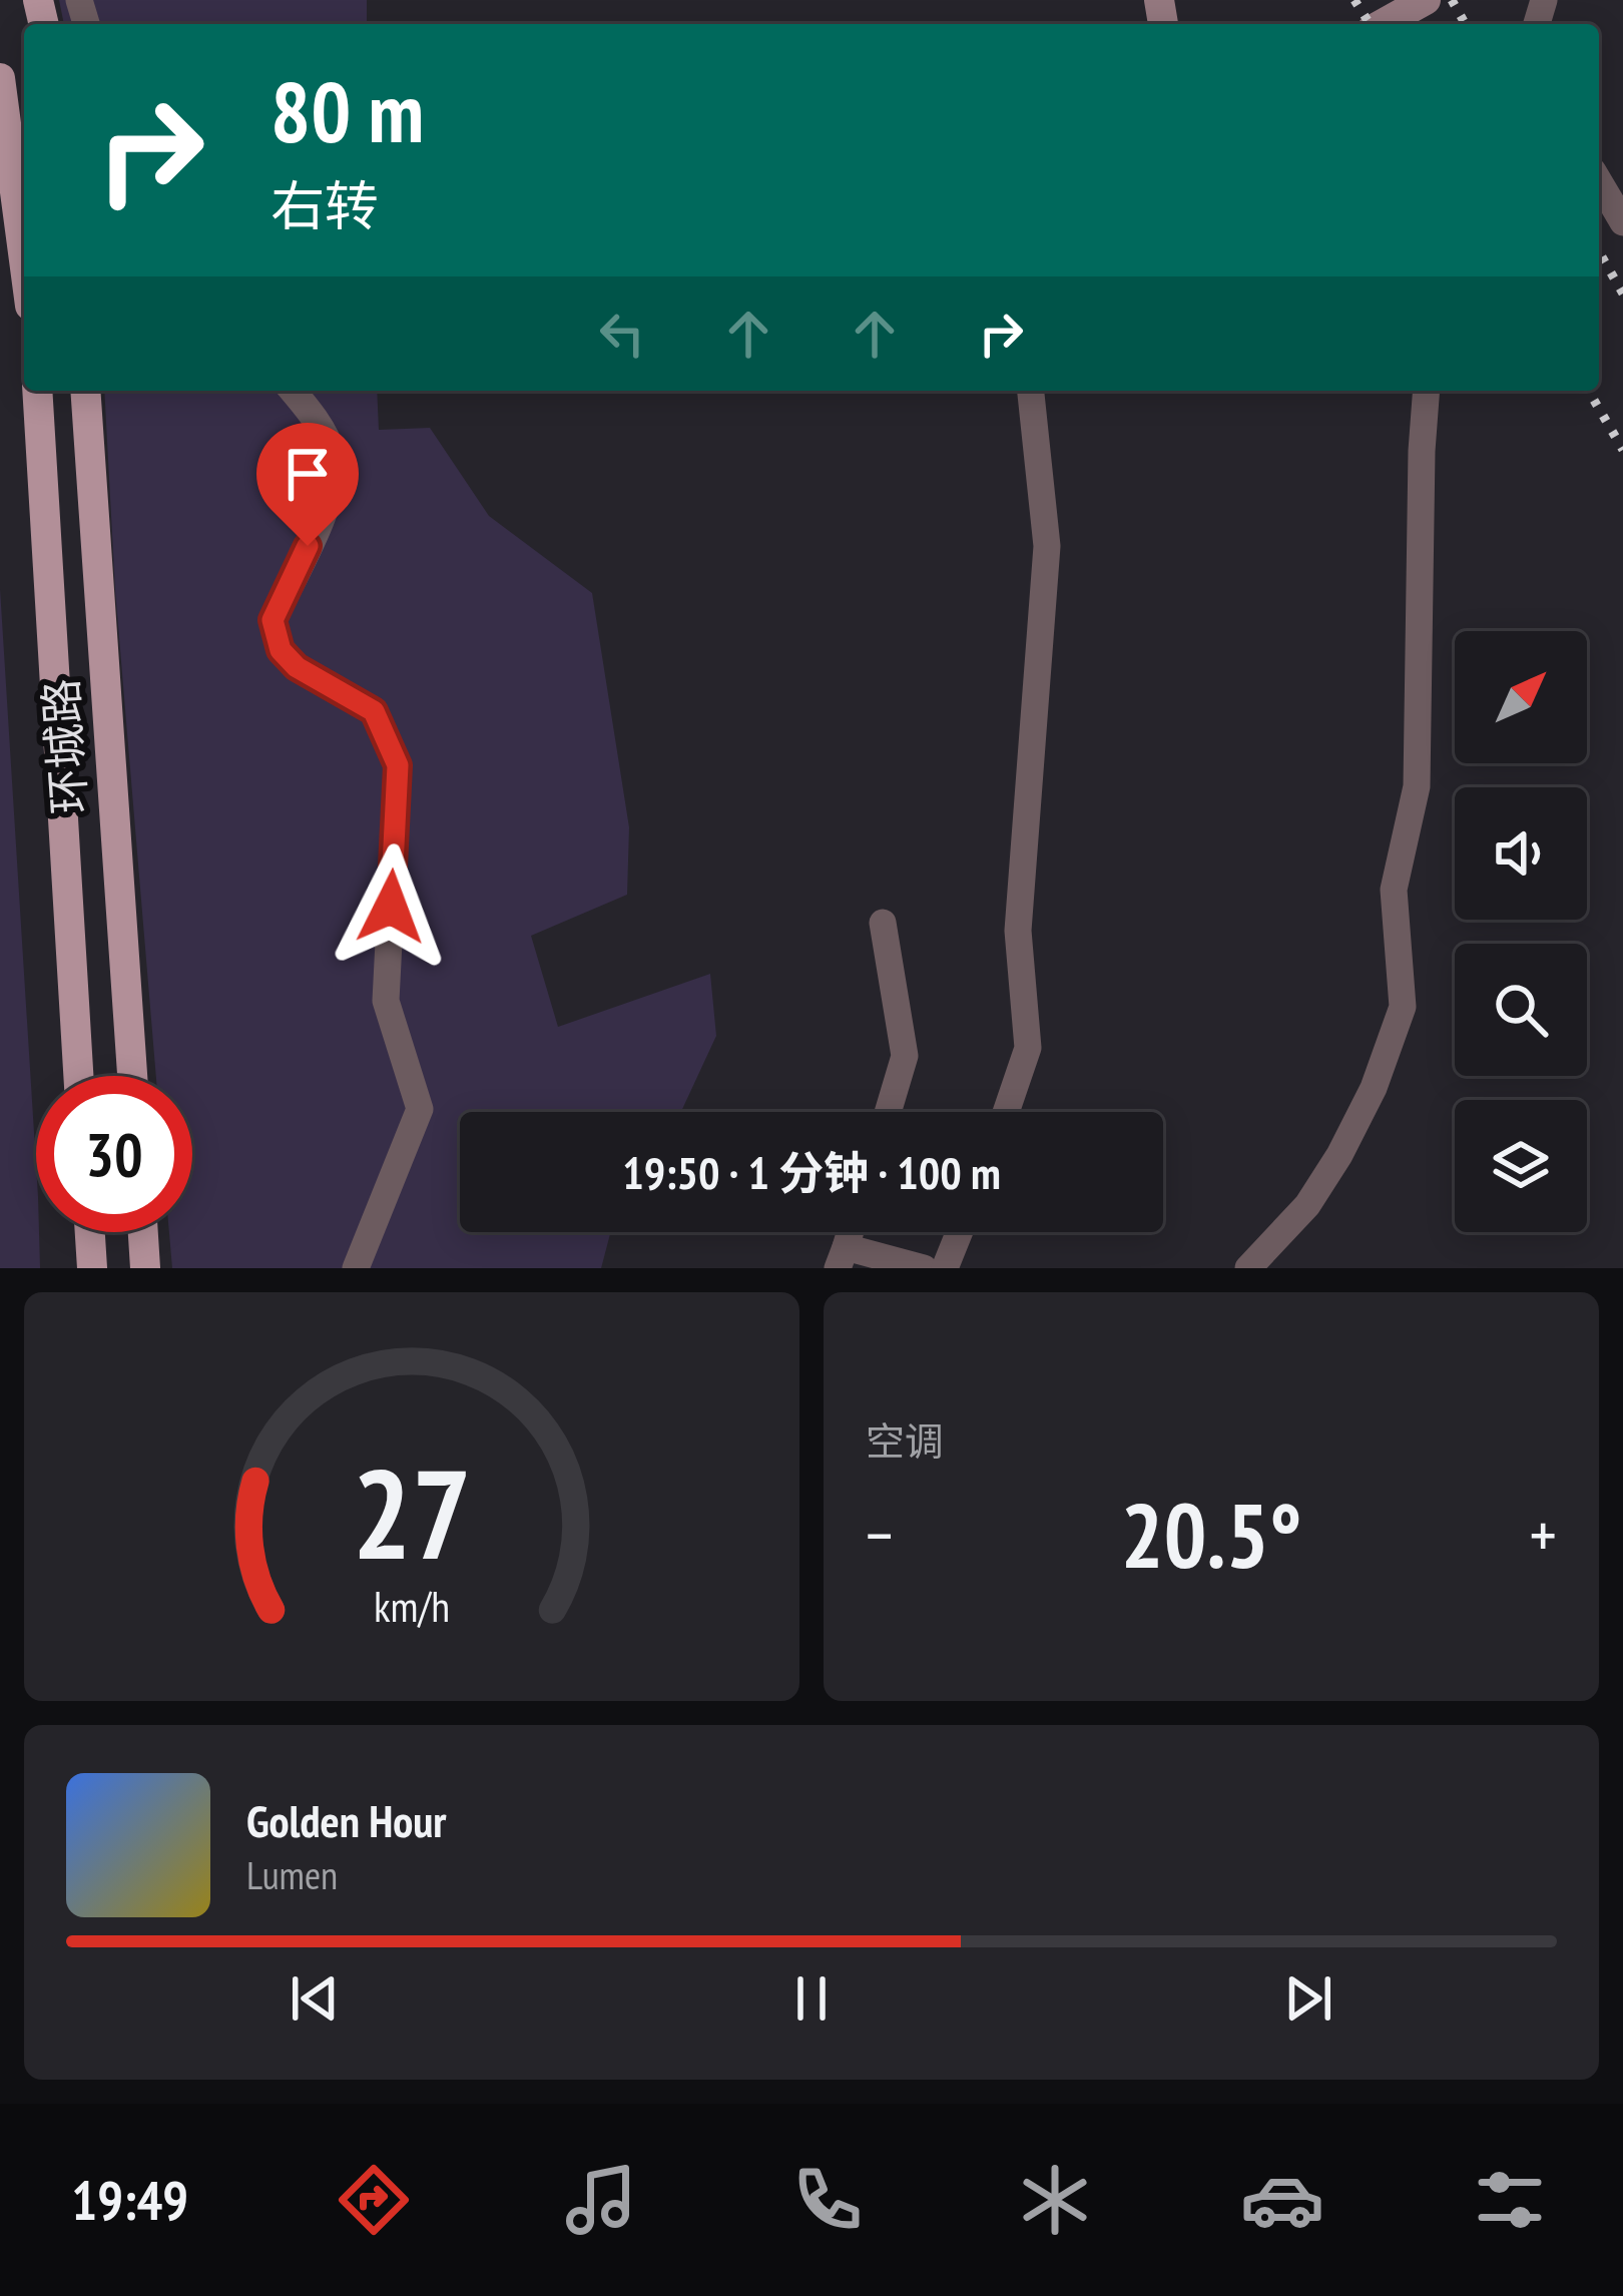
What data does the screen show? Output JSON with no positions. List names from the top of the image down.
{
  "streets": {
    "main road": ["环城路"]
  },
  "north": "top right",
  "page": {
    "turn": ["80 m", "右转"],
    "limit": "30",
    "trip": "19:50 · 1 分钟 · 100 m",
    "tile": "空调",
    "heat": ["−", "20.5°", "+"],
    "song": ["Golden Hour", "Lumen"],
    "tabs": "19:49",
    "gauge": ["27", "km/h"]
  }
}
